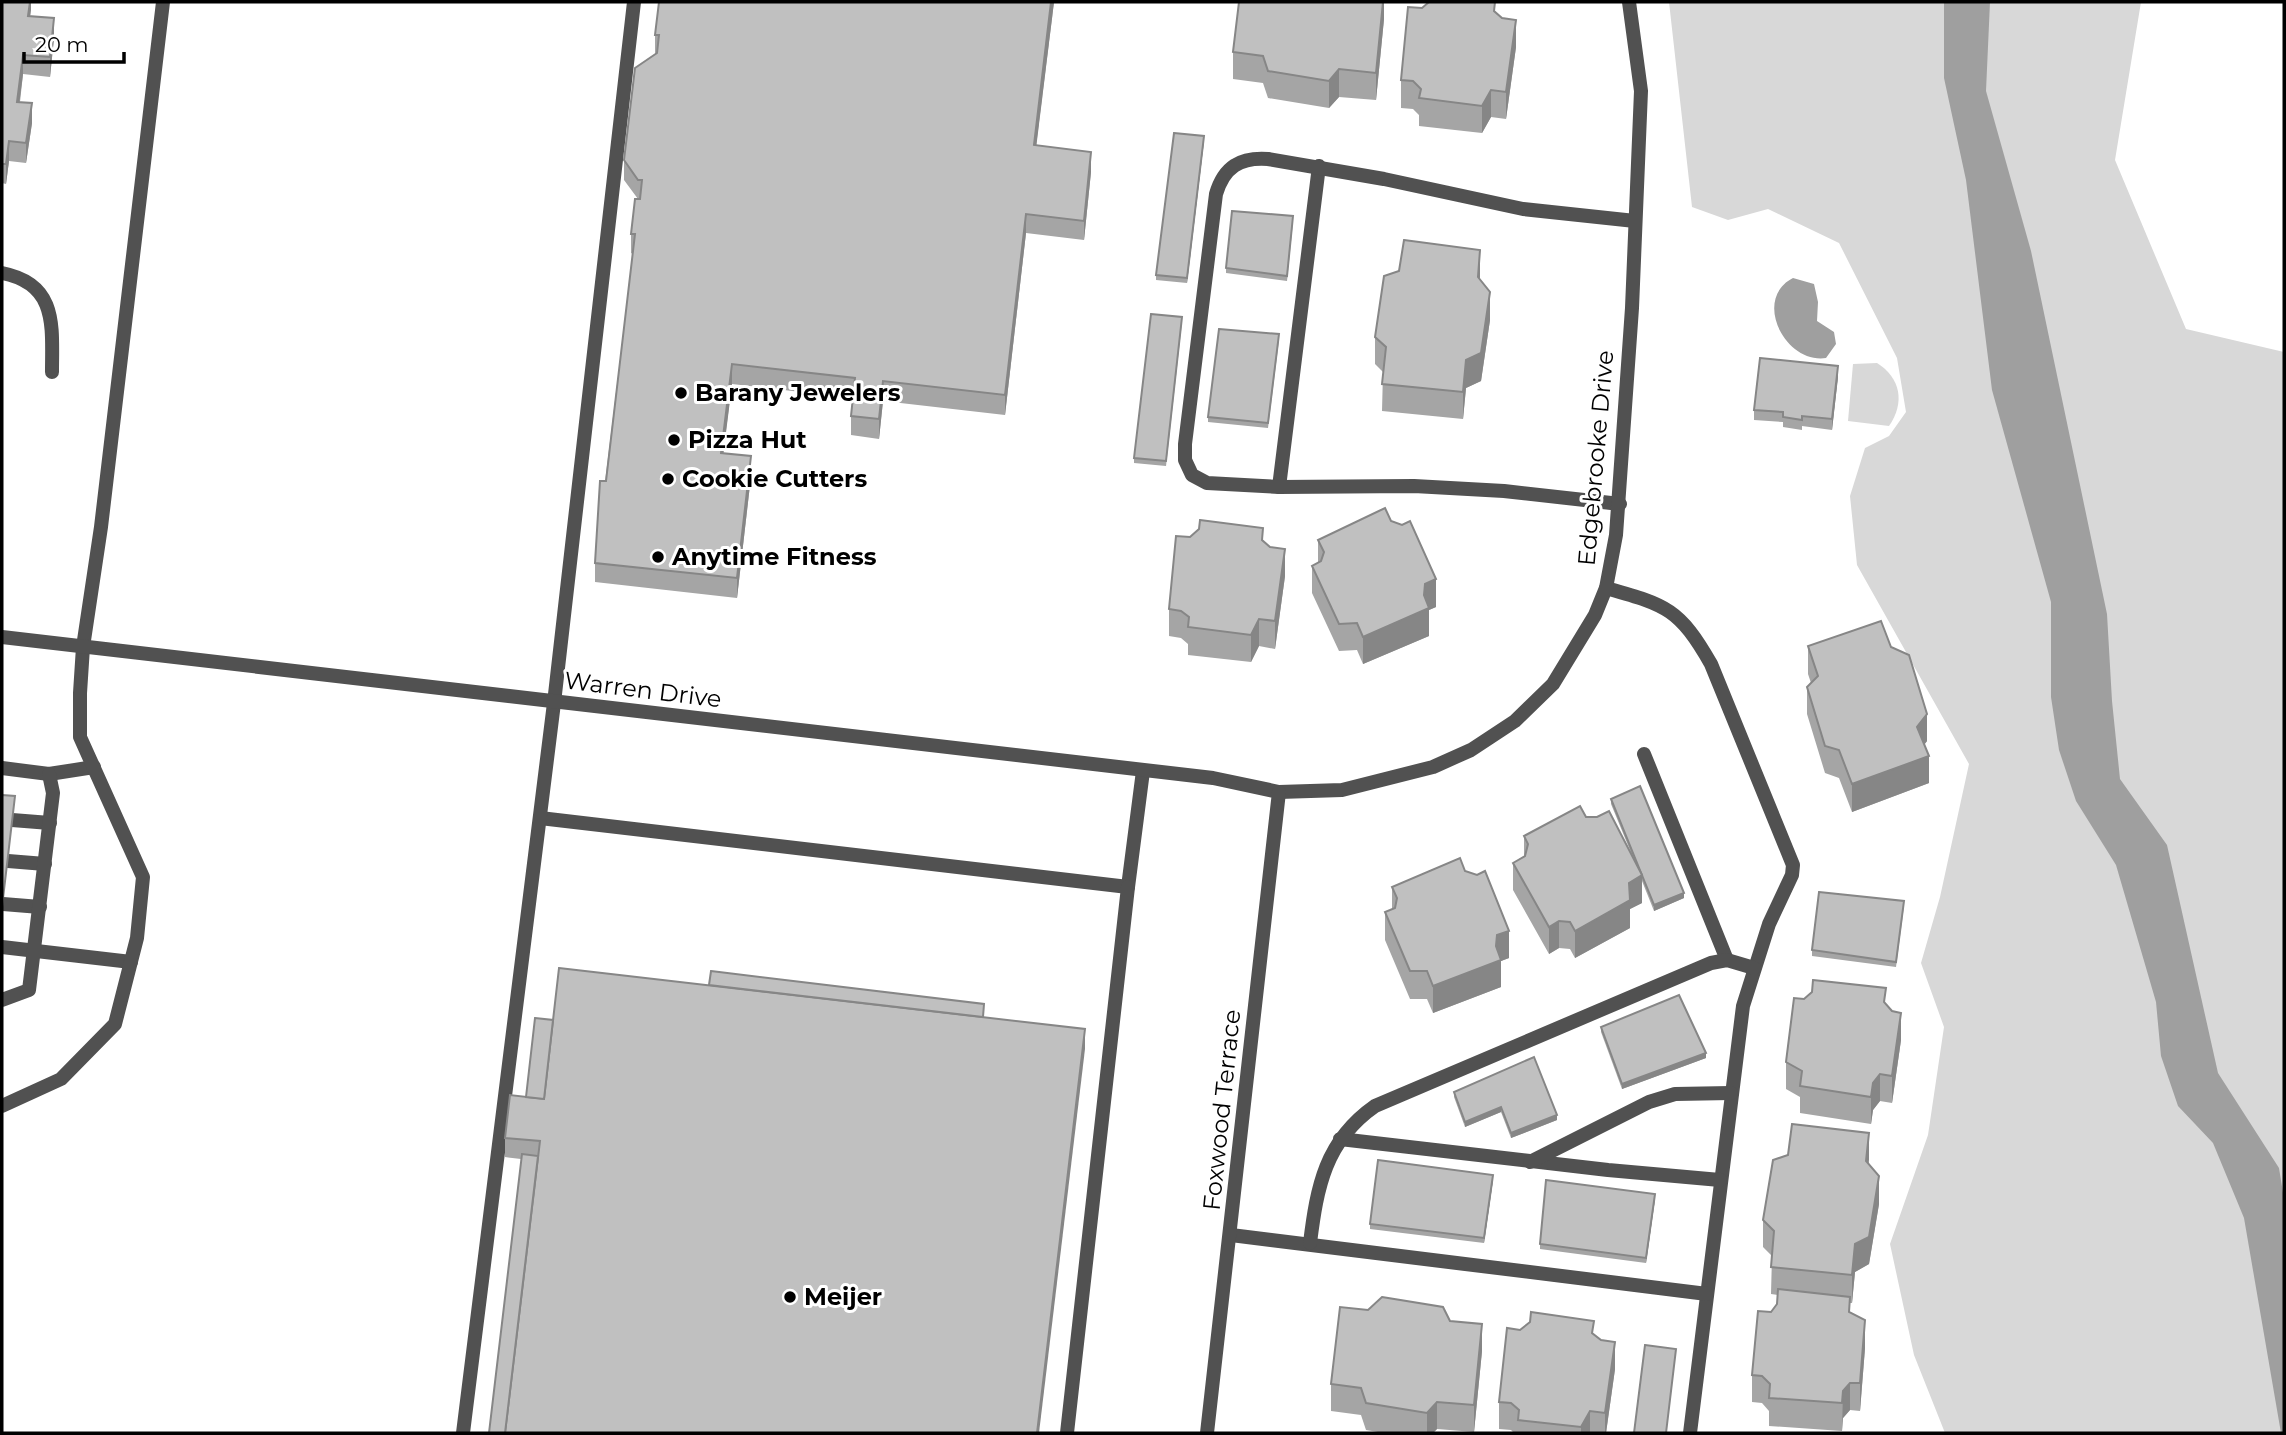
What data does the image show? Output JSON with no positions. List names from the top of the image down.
{
  "streets": {
    "street": ["Edgebrooke Drive", "Warren Drive", "Foxwood Terrace"]
  },
  "crossings": [
    ["Edgebrooke Drive", "Warren Drive"],
    ["Edgebrooke Drive", "Foxwood Terrace"],
    ["Warren Drive", "Foxwood Terrace"]
  ],
  "places": [
    "Barany Jewelers",
    "Pizza Hut",
    "Cookie Cutters",
    "Anytime Fitness",
    "Meijer"
  ],
  "scale_bar": "20 m"
}
